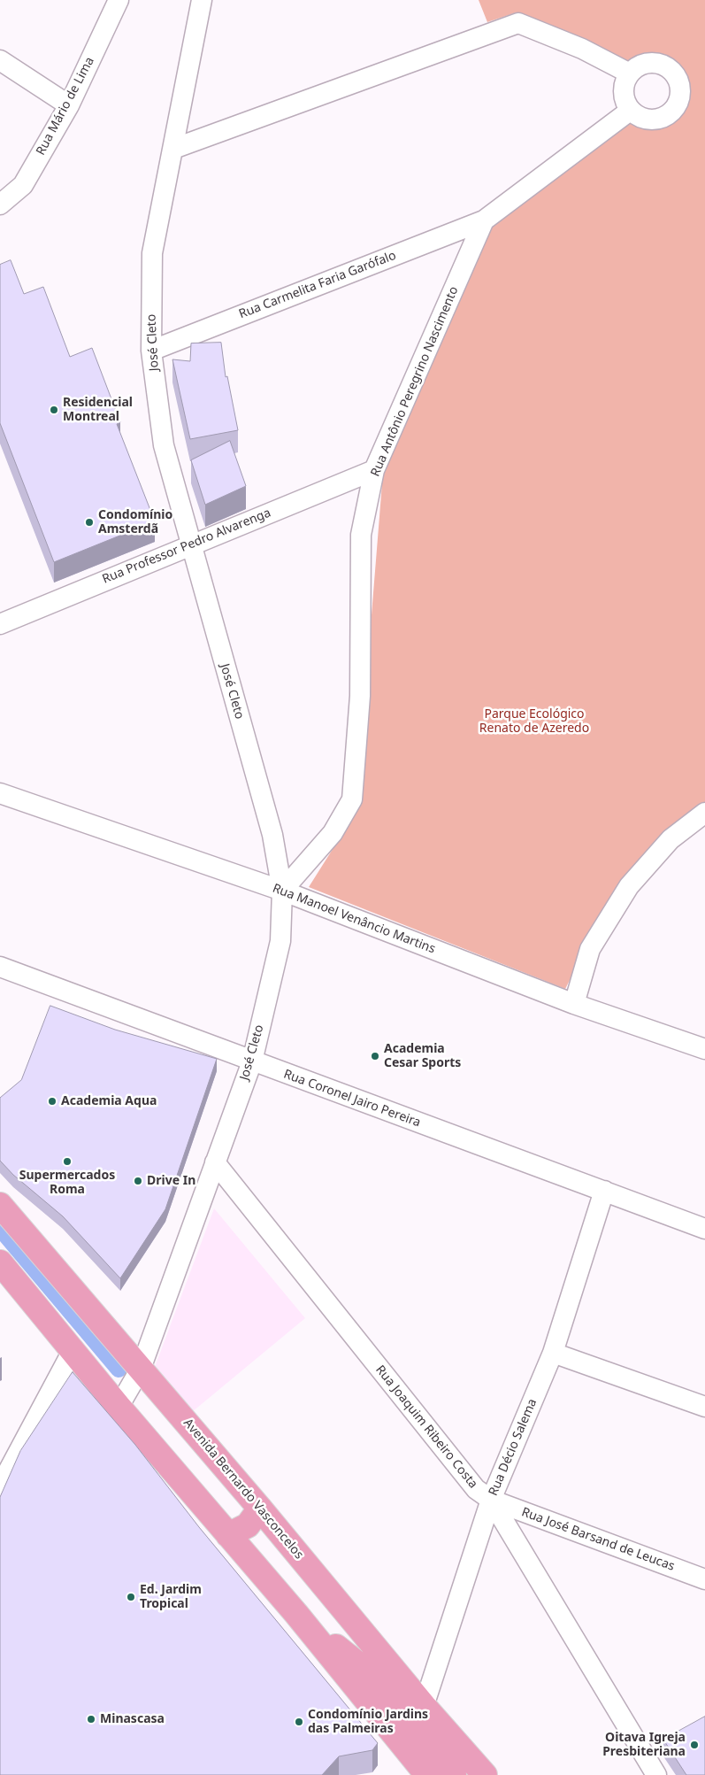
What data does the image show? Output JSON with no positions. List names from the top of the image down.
{
  "streets": {
    "main road": ["Avenida Bernardo Vasconcelos"],
    "street": [
      "Rua Mário de Lima",
      "Rua Carmelita Faria Garófalo",
      "José Cleto",
      "Rua Antônio Peregrino Nascimento",
      "Rua Professor Pedro Alvarenga",
      "Rua Manoel Venâncio Martins",
      "Rua Coronel Jairo Pereira",
      "Rua Joaquim Ribeiro Costa",
      "Rua Décio Salema",
      "Rua José Barsand de Leucas"
    ]
  },
  "crossings": [
    ["Rua Carmelita Faria Garófalo", "José Cleto"],
    ["Rua Carmelita Faria Garófalo", "Rua Antônio Peregrino Nascimento"],
    ["José Cleto", "Rua Antônio Peregrino Nascimento"],
    ["José Cleto", "Rua Professor Pedro Alvarenga"],
    ["José Cleto", "Rua Manoel Venâncio Martins"],
    ["José Cleto", "Rua Coronel Jairo Pereira"],
    ["José Cleto", "Rua Joaquim Ribeiro Costa"],
    ["José Cleto", "Avenida Bernardo Vasconcelos"],
    ["Rua Antônio Peregrino Nascimento", "Rua Professor Pedro Alvarenga"],
    ["Rua Antônio Peregrino Nascimento", "Rua Manoel Venâncio Martins"],
    ["Rua Coronel Jairo Pereira", "Rua Décio Salema"],
    ["Rua Joaquim Ribeiro Costa", "Rua Décio Salema"],
    ["Rua Joaquim Ribeiro Costa", "Rua José Barsand de Leucas"],
    ["Rua Décio Salema", "Avenida Bernardo Vasconcelos"],
    ["Rua Décio Salema", "Rua José Barsand de Leucas"]
  ],
  "parks": ["Parque Ecológico Renato de Azeredo"],
  "places": [
    "Residencial Montreal",
    "Condomínio Amsterdã",
    "Academia Cesar Sports",
    "Academia Aqua",
    "Supermercados Roma",
    "Drive In",
    "Ed. Jardim Tropical",
    "Minascasa",
    "Condomínio Jardins das Palmeiras",
    "Oitava Igreja Presbiteriana"
  ]
}
